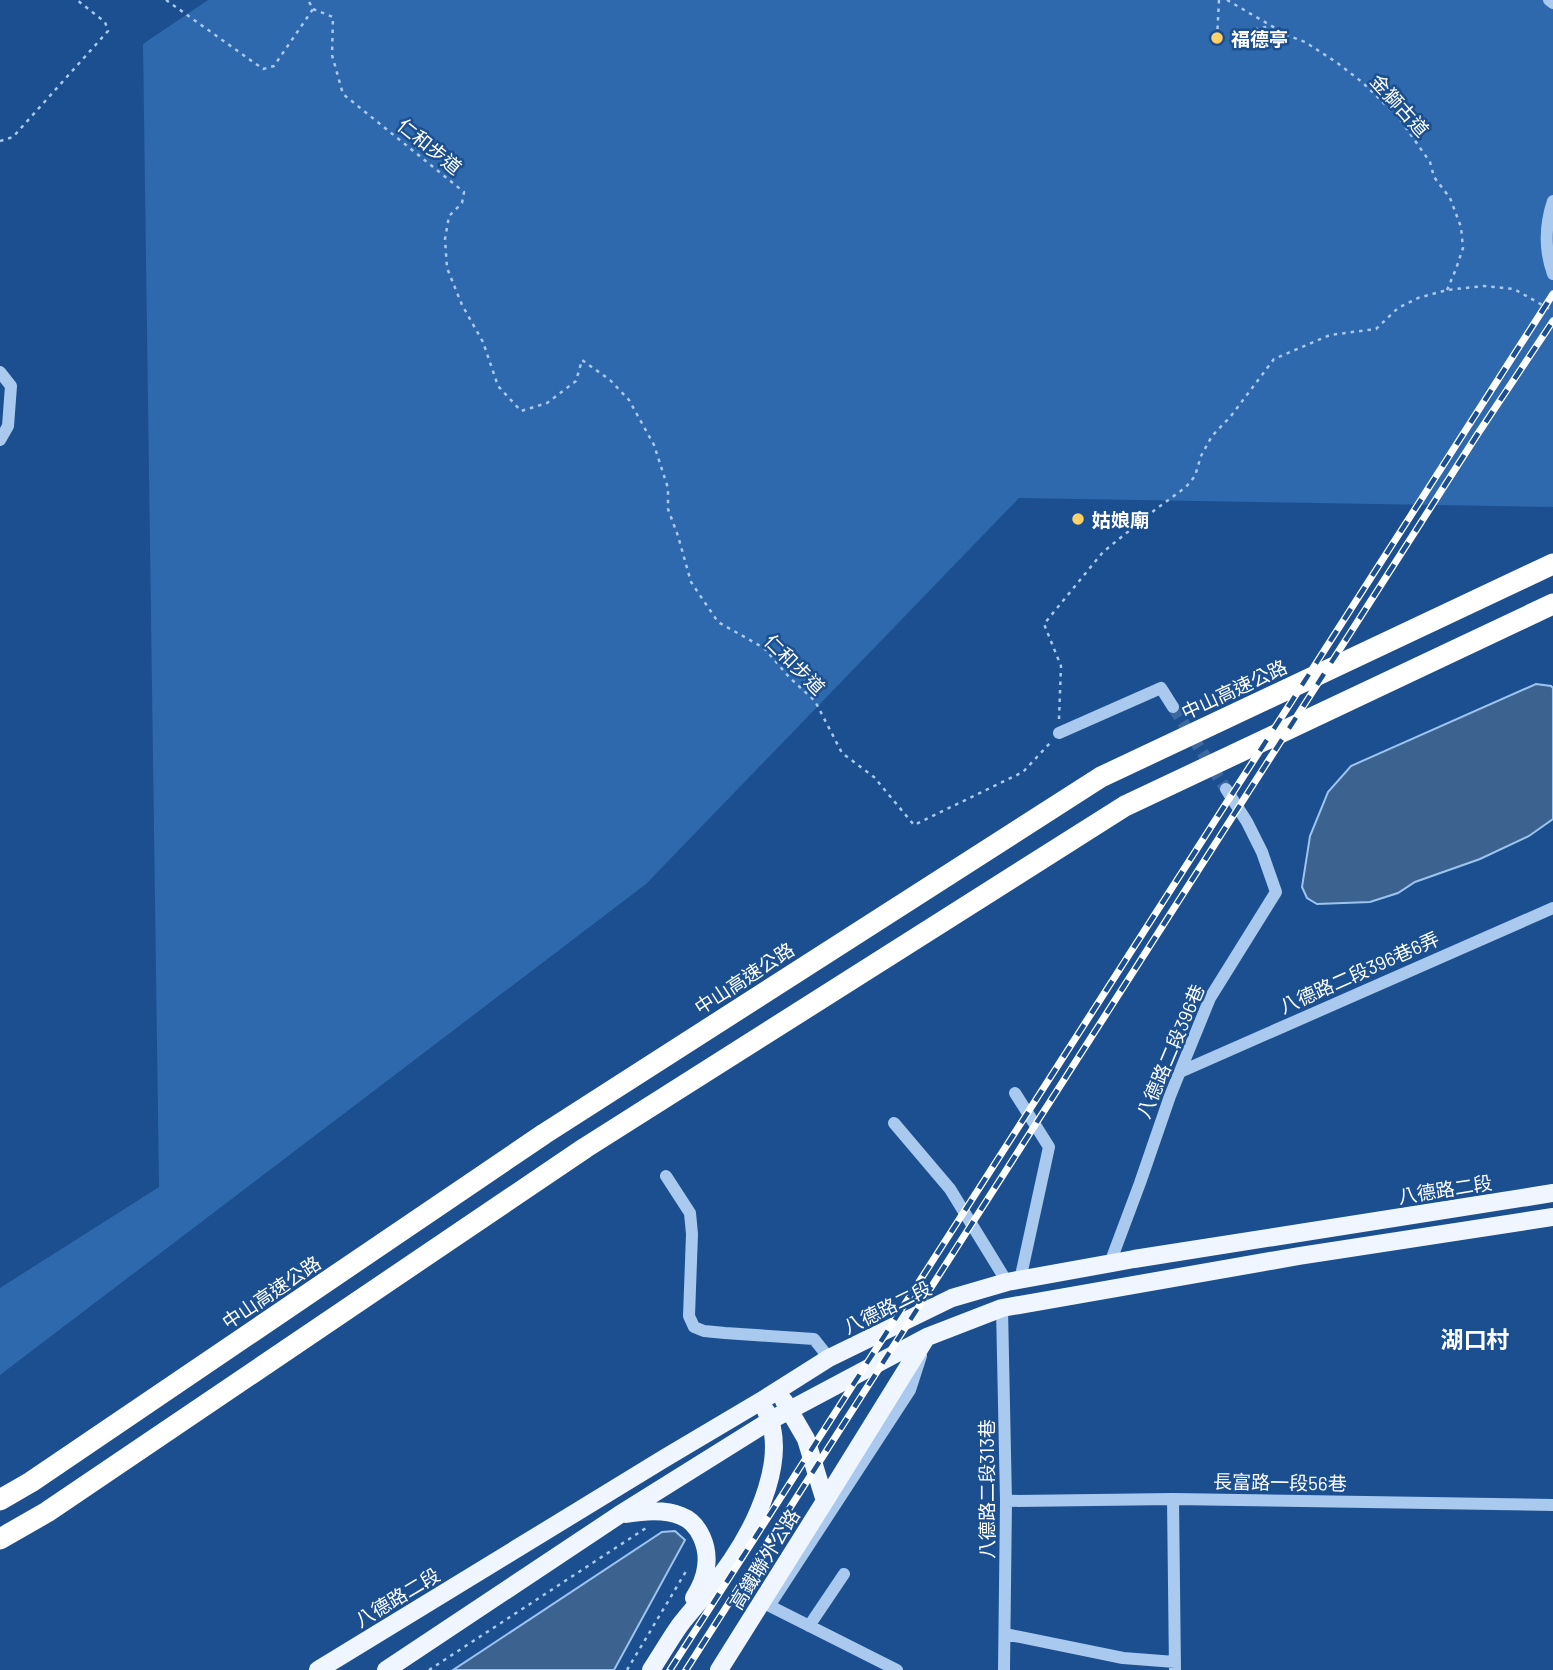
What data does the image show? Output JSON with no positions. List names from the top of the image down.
{
  "streets": {
    "highway": ["中山高速公路"],
    "main road": ["八德路二段", "高鐵聯外公路"],
    "street": [
      "八德路二段396巷6弄",
      "八德路二段396巷",
      "長富路一段56巷",
      "八德路二段313巷"
    ],
    "path": ["金獅古道", "仁和步道"]
  },
  "crossings": [
    ["八德路二段396巷6弄", "八德路二段396巷"],
    ["八德路二段396巷", "八德路二段"],
    ["八德路二段", "高鐵聯外公路"],
    ["長富路一段56巷", "八德路二段313巷"]
  ],
  "districts": ["湖口村"],
  "places": ["福德亭", "姑娘廟"]
}
